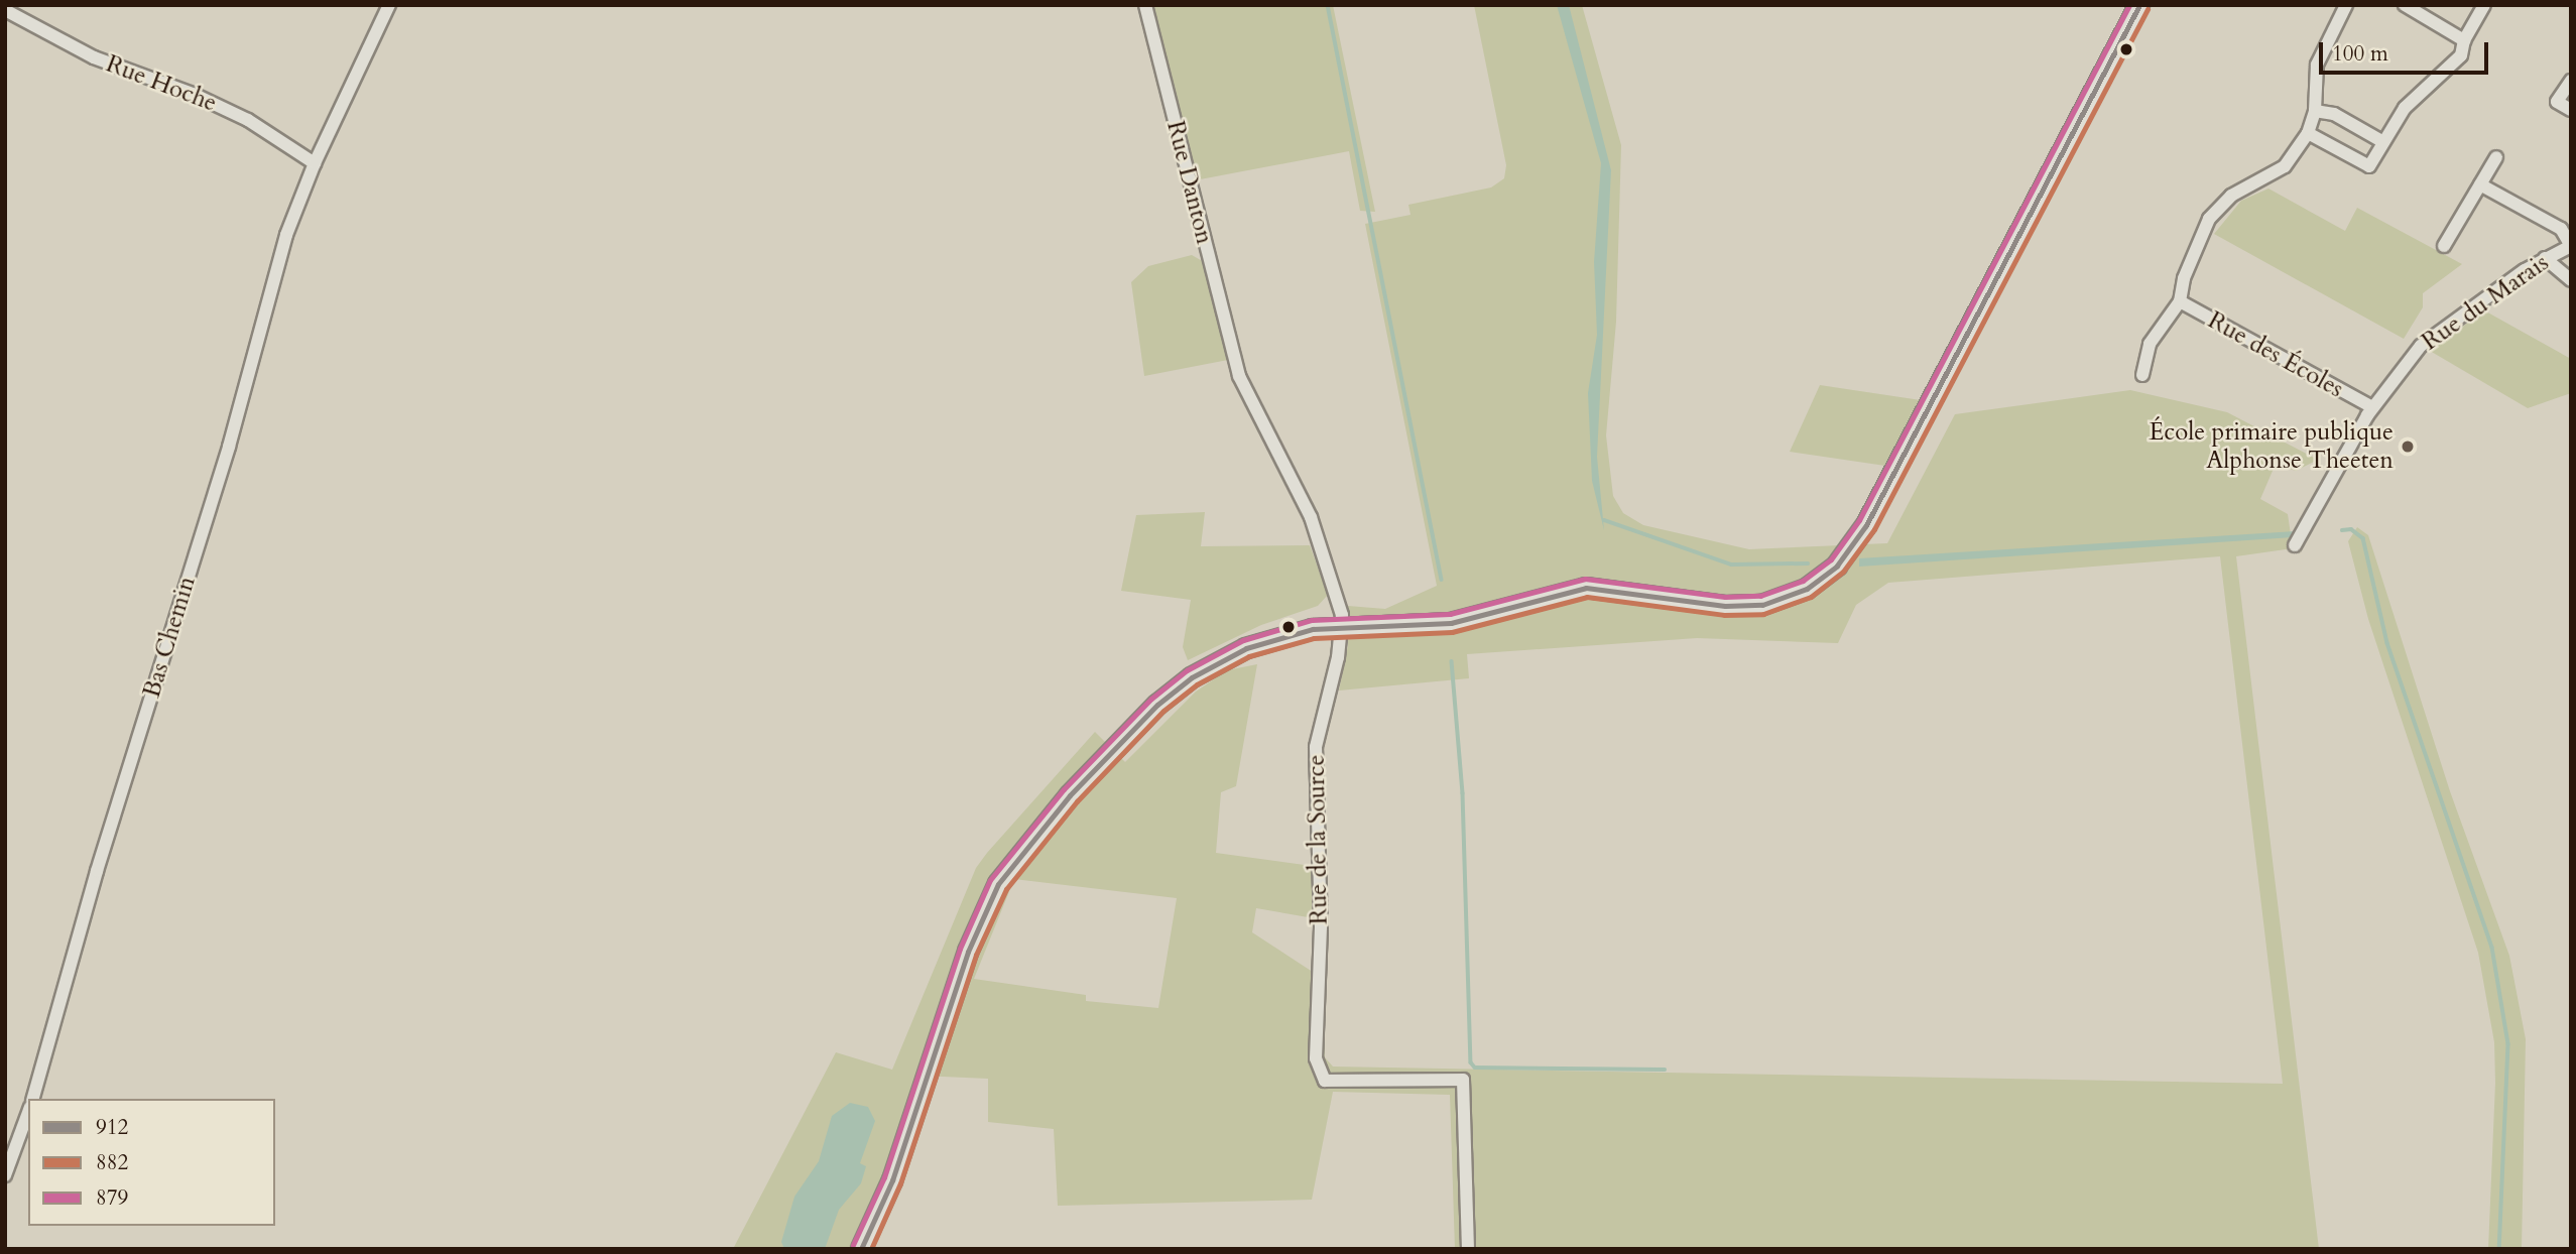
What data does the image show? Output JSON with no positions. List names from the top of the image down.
{
  "streets": {
    "street": [
      "Rue Hoche",
      "Rue Danton",
      "Rue du Marais",
      "Rue des Écoles",
      "Bas Chemin",
      "Rue de la Source"
    ]
  },
  "crossings": [
    ["Rue Hoche", "Bas Chemin"],
    ["Rue Danton", "Rue de la Source"],
    ["Rue du Marais", "Rue des Écoles"]
  ],
  "places": ["École primaire publique Alphonse Theeten"],
  "lines": ["transit line 912", "transit line 879", "transit line 882"],
  "legend": ["912", "882", "879"],
  "scale_bar": "100 m"
}
